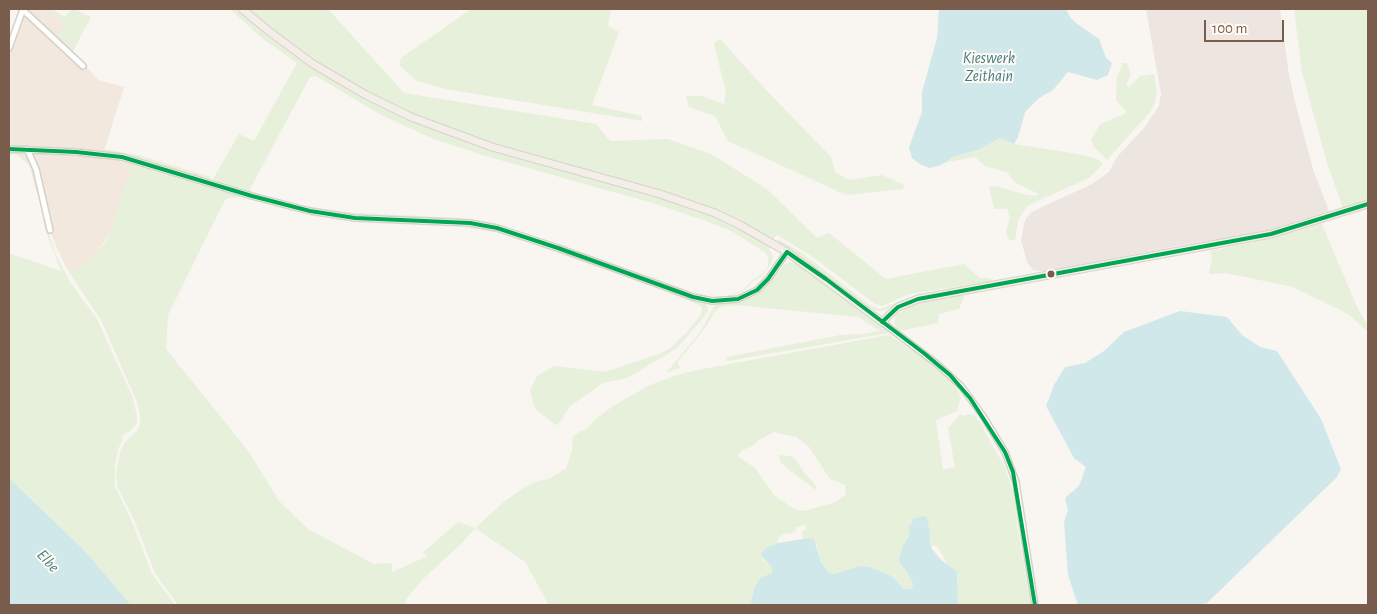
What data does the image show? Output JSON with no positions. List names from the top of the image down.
{
  "water": ["Kieswerk Zeithain", "Elbe"],
  "scale_bar": "100 m"
}
